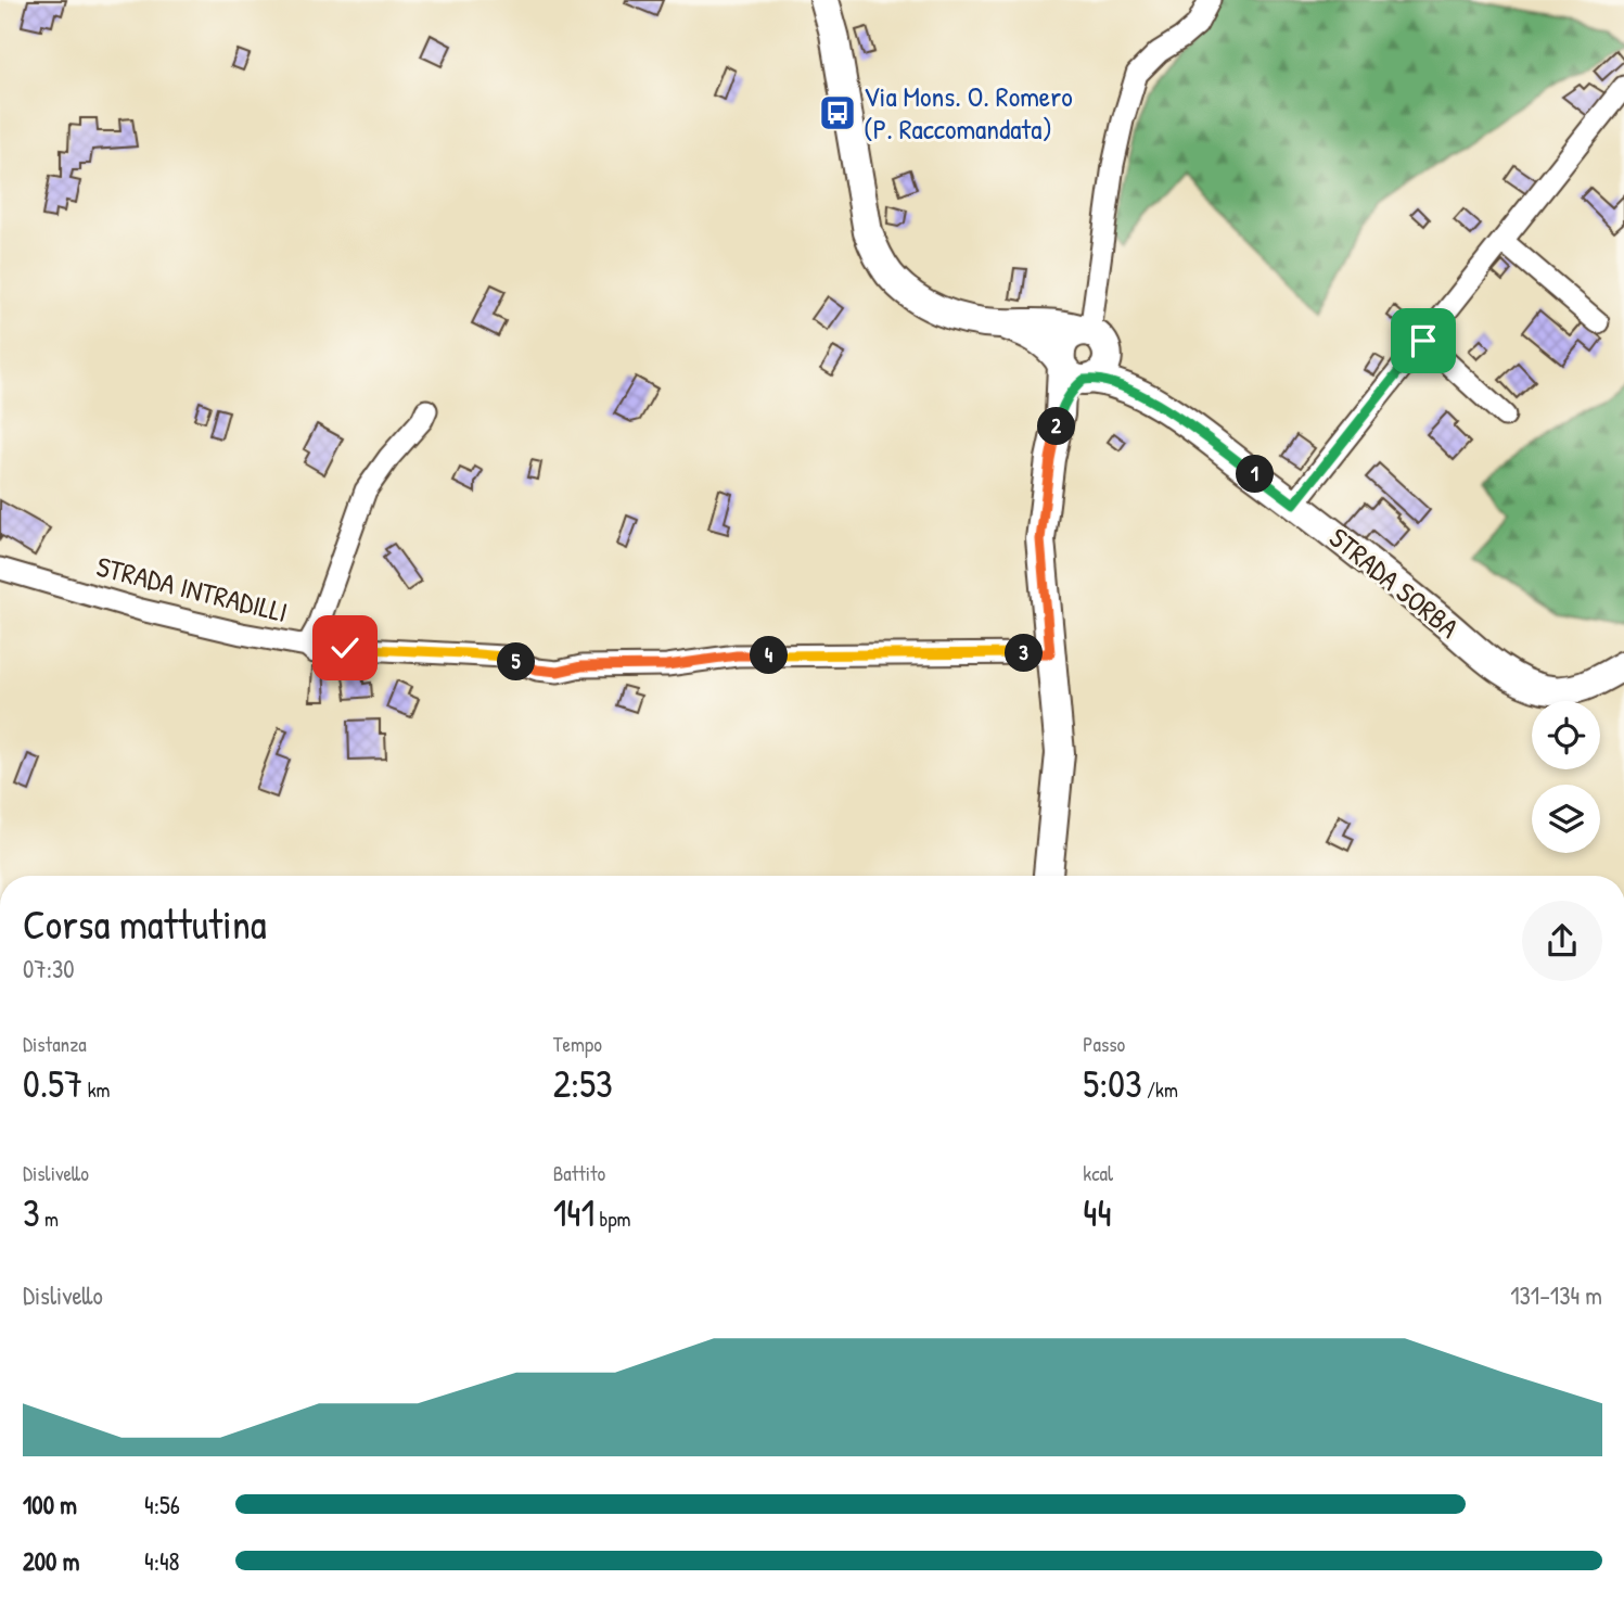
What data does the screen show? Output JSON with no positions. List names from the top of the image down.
{
  "streets": {
    "street": ["STRADA SORBA", "STRADA INTRADILLI"]
  },
  "places": {
    "bus stop": ["Via Mons. O. Romero (P. Raccomandata)"]
  },
  "page": {
    "pins": [
      "2",
      "1",
      "3",
      "4",
      "5"
    ],
    "heading": ["Corsa mattutina", "07:30"],
    "stats": [
      ["Distanza", "0.57 km"],
      ["Tempo", "2:53"],
      ["Passo", "5:03 /km"],
      ["Dislivello", "3 m"],
      ["Battito", "141 bpm"],
      ["kcal", "44"]
    ],
    "chart": ["Dislivello", "131–134 m"],
    "list": [
      {
        "name": "100 m",
        "note": "4:56"
      },
      {
        "name": "200 m",
        "note": "4:48"
      }
    ]
  }
}
